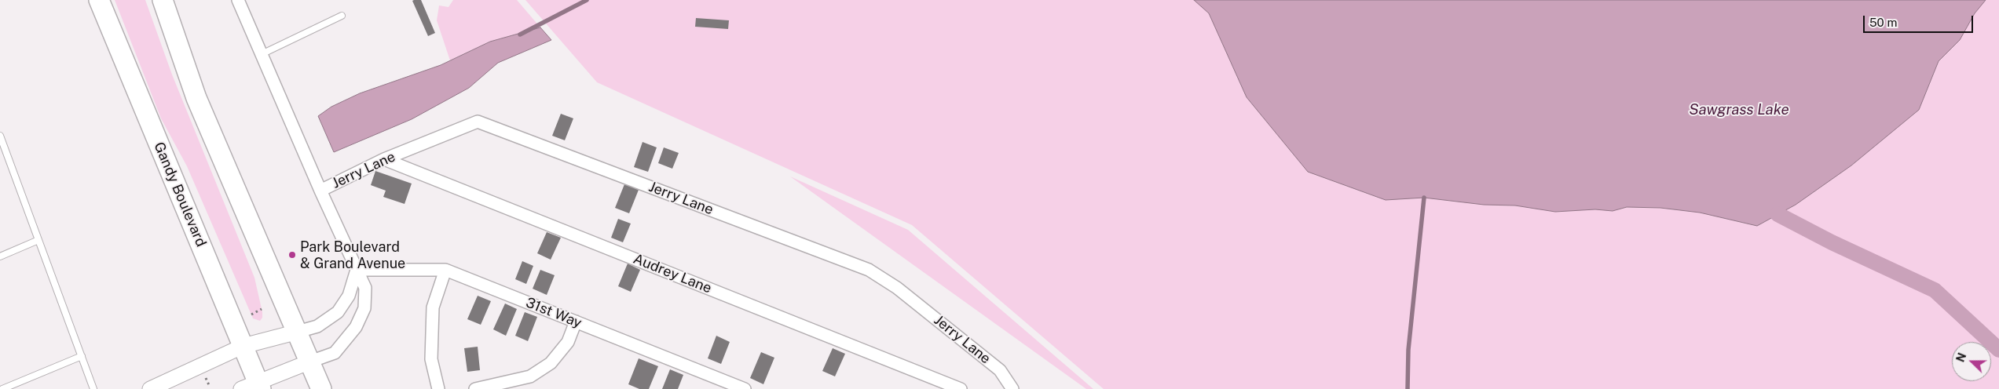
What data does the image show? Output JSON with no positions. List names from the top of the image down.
{
  "streets": {
    "highway": ["Gandy Boulevard"],
    "street": ["Jerry Lane", "Audrey Lane", "31st Way"]
  },
  "crossings": [
    ["Jerry Lane", "Audrey Lane"]
  ],
  "water": ["Sawgrass Lake"],
  "places": ["Park Boulevard & Grand Avenue"],
  "scale_bar": "50 m",
  "north": "left"
}
